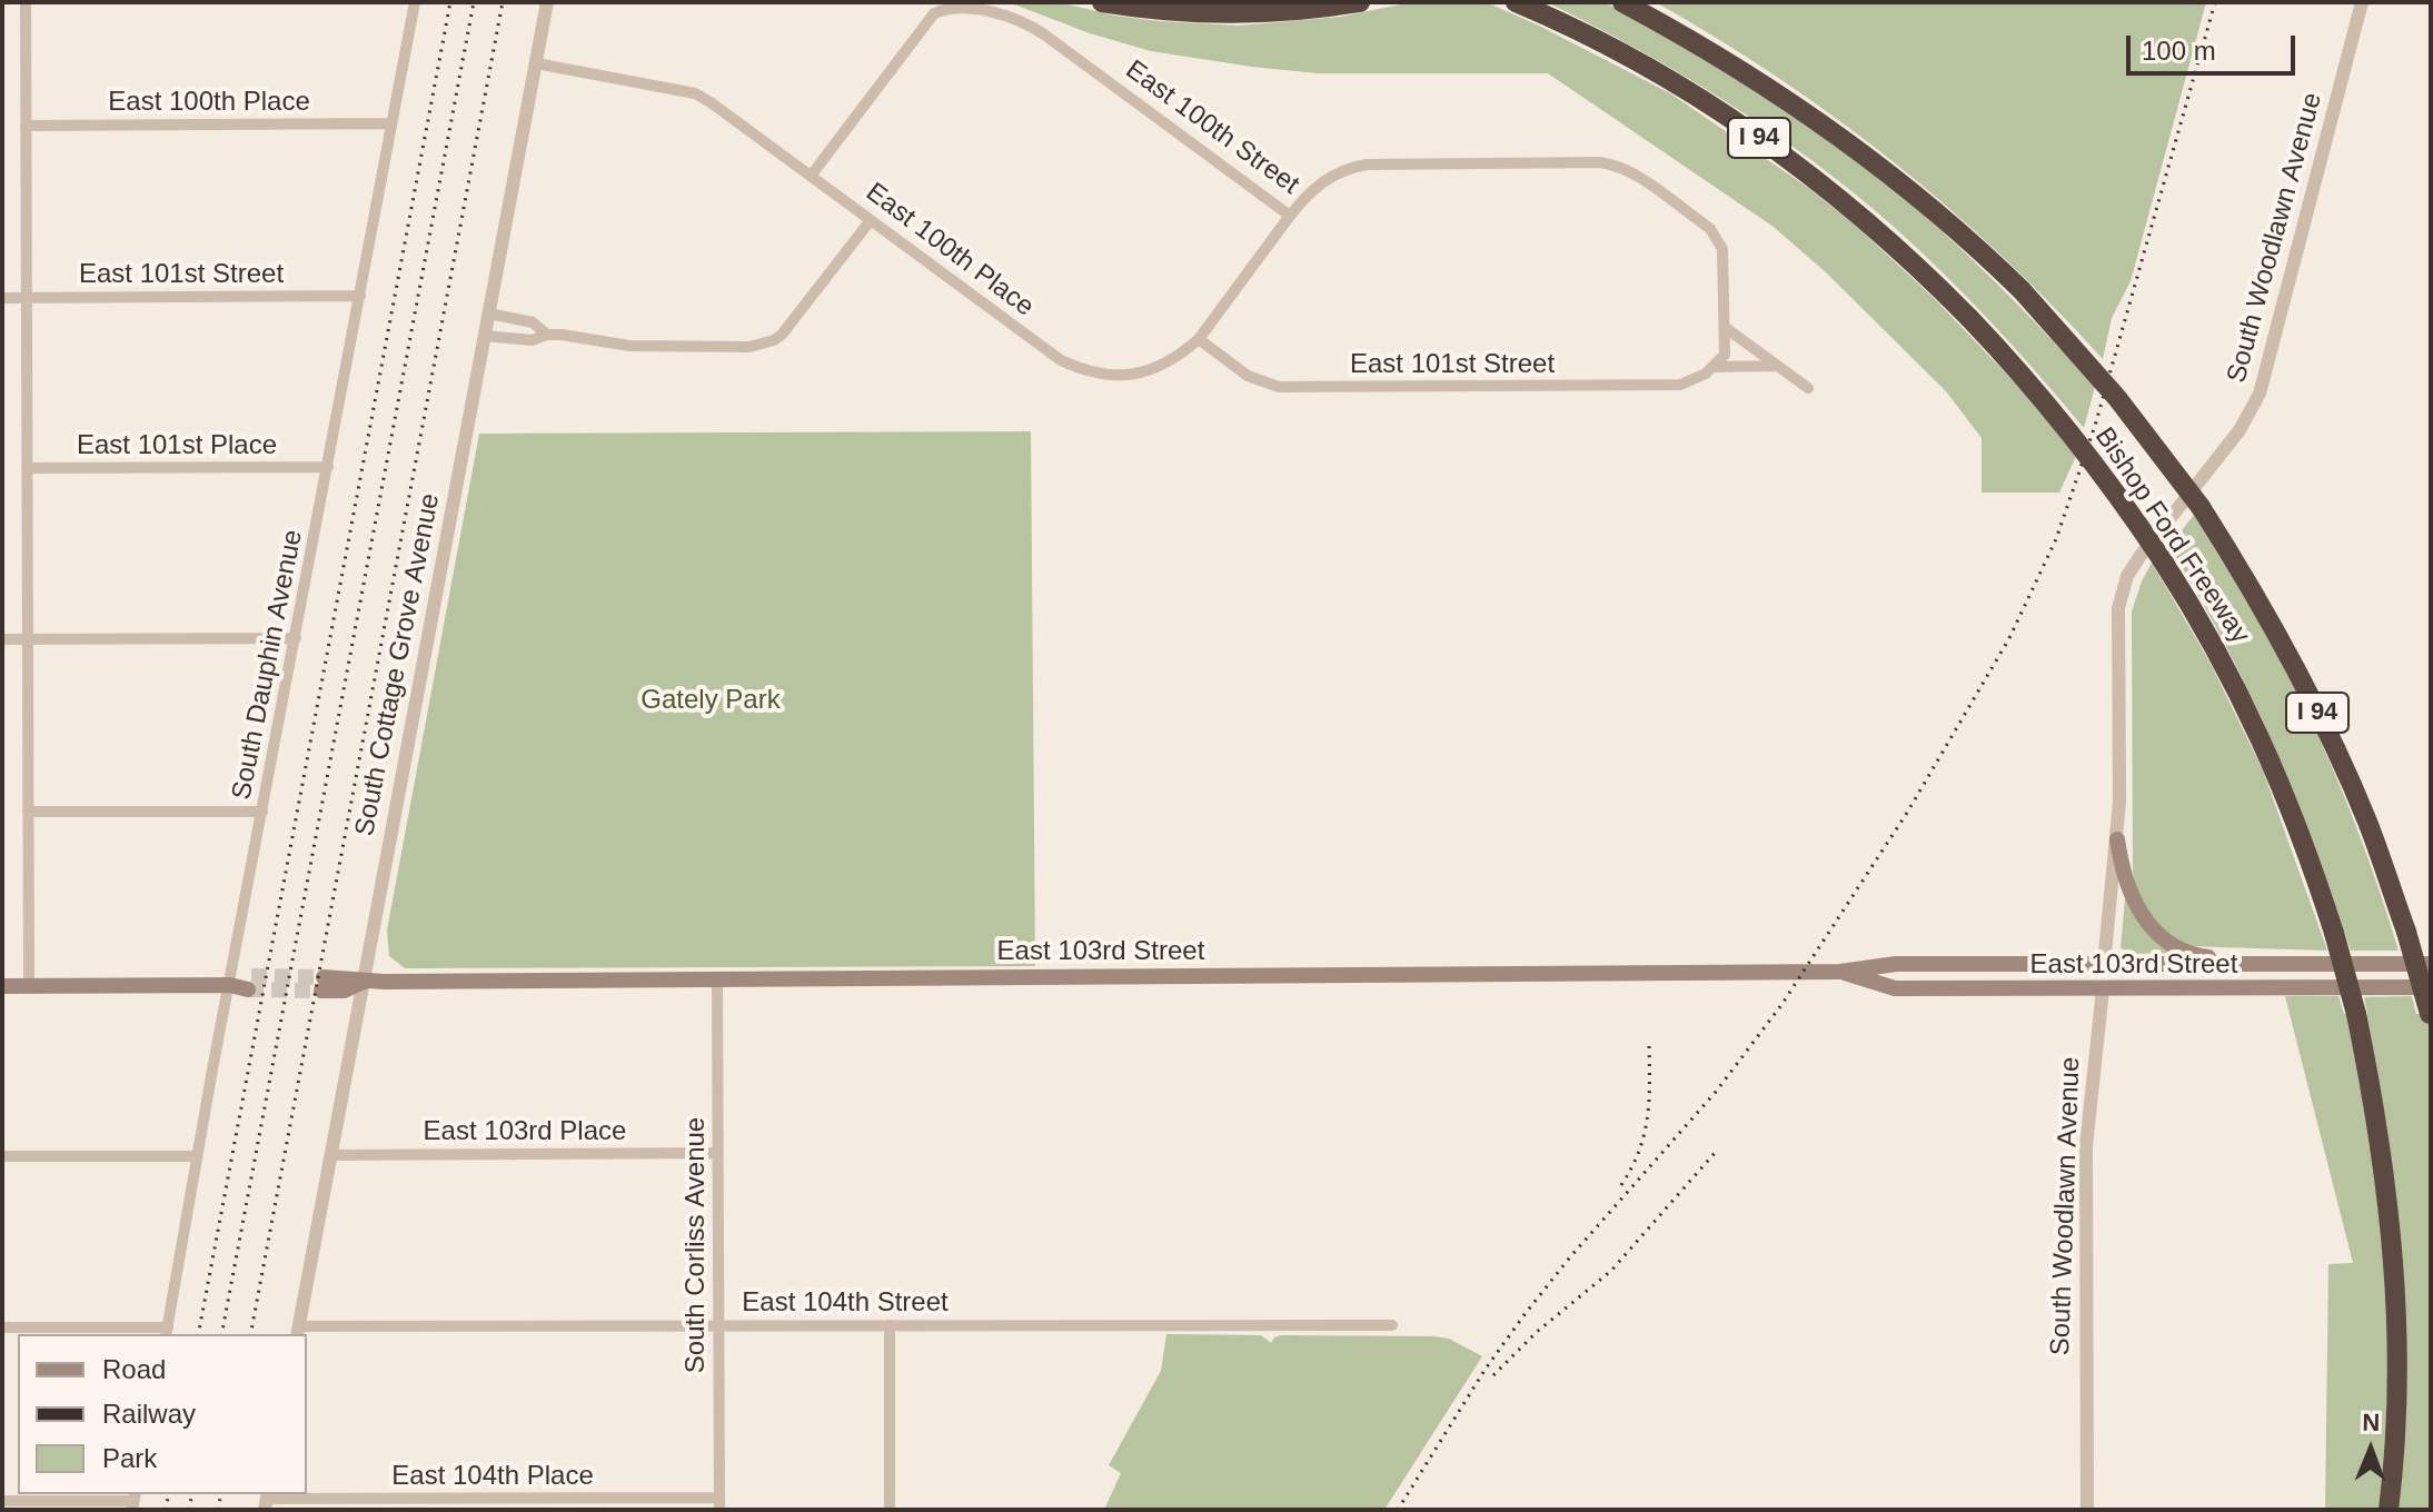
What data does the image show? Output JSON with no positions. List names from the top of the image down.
{
  "streets": {
    "highway": ["I 94", "Bishop Ford Freeway"],
    "main road": ["East 103rd Street"],
    "street": [
      "East 100th Place",
      "East 100th Street",
      "South Woodlawn Avenue",
      "East 101st Street",
      "East 101st Place",
      "South Dauphin Avenue",
      "South Cottage Grove Avenue",
      "East 103rd Place",
      "South Corliss Avenue",
      "East 104th Street",
      "East 104th Place"
    ]
  },
  "crossings": [
    ["East 100th Place", "East 100th Street"],
    ["East 100th Place", "East 101st Street"],
    ["East 100th Place", "South Dauphin Avenue"],
    ["East 100th Place", "South Cottage Grove Avenue"],
    ["South Woodlawn Avenue", "East 103rd Street"],
    ["East 101st Street", "South Dauphin Avenue"],
    ["East 101st Place", "South Dauphin Avenue"],
    ["South Cottage Grove Avenue", "East 103rd Street"],
    ["South Cottage Grove Avenue", "East 103rd Place"],
    ["South Cottage Grove Avenue", "East 104th Street"],
    ["East 103rd Street", "South Corliss Avenue"],
    ["East 103rd Place", "South Corliss Avenue"],
    ["South Corliss Avenue", "East 104th Street"],
    ["South Corliss Avenue", "East 104th Place"]
  ],
  "parks": ["Gately Park"],
  "legend": ["Road", "Railway", "Park"],
  "scale_bar": "100 m",
  "north": "top"
}
